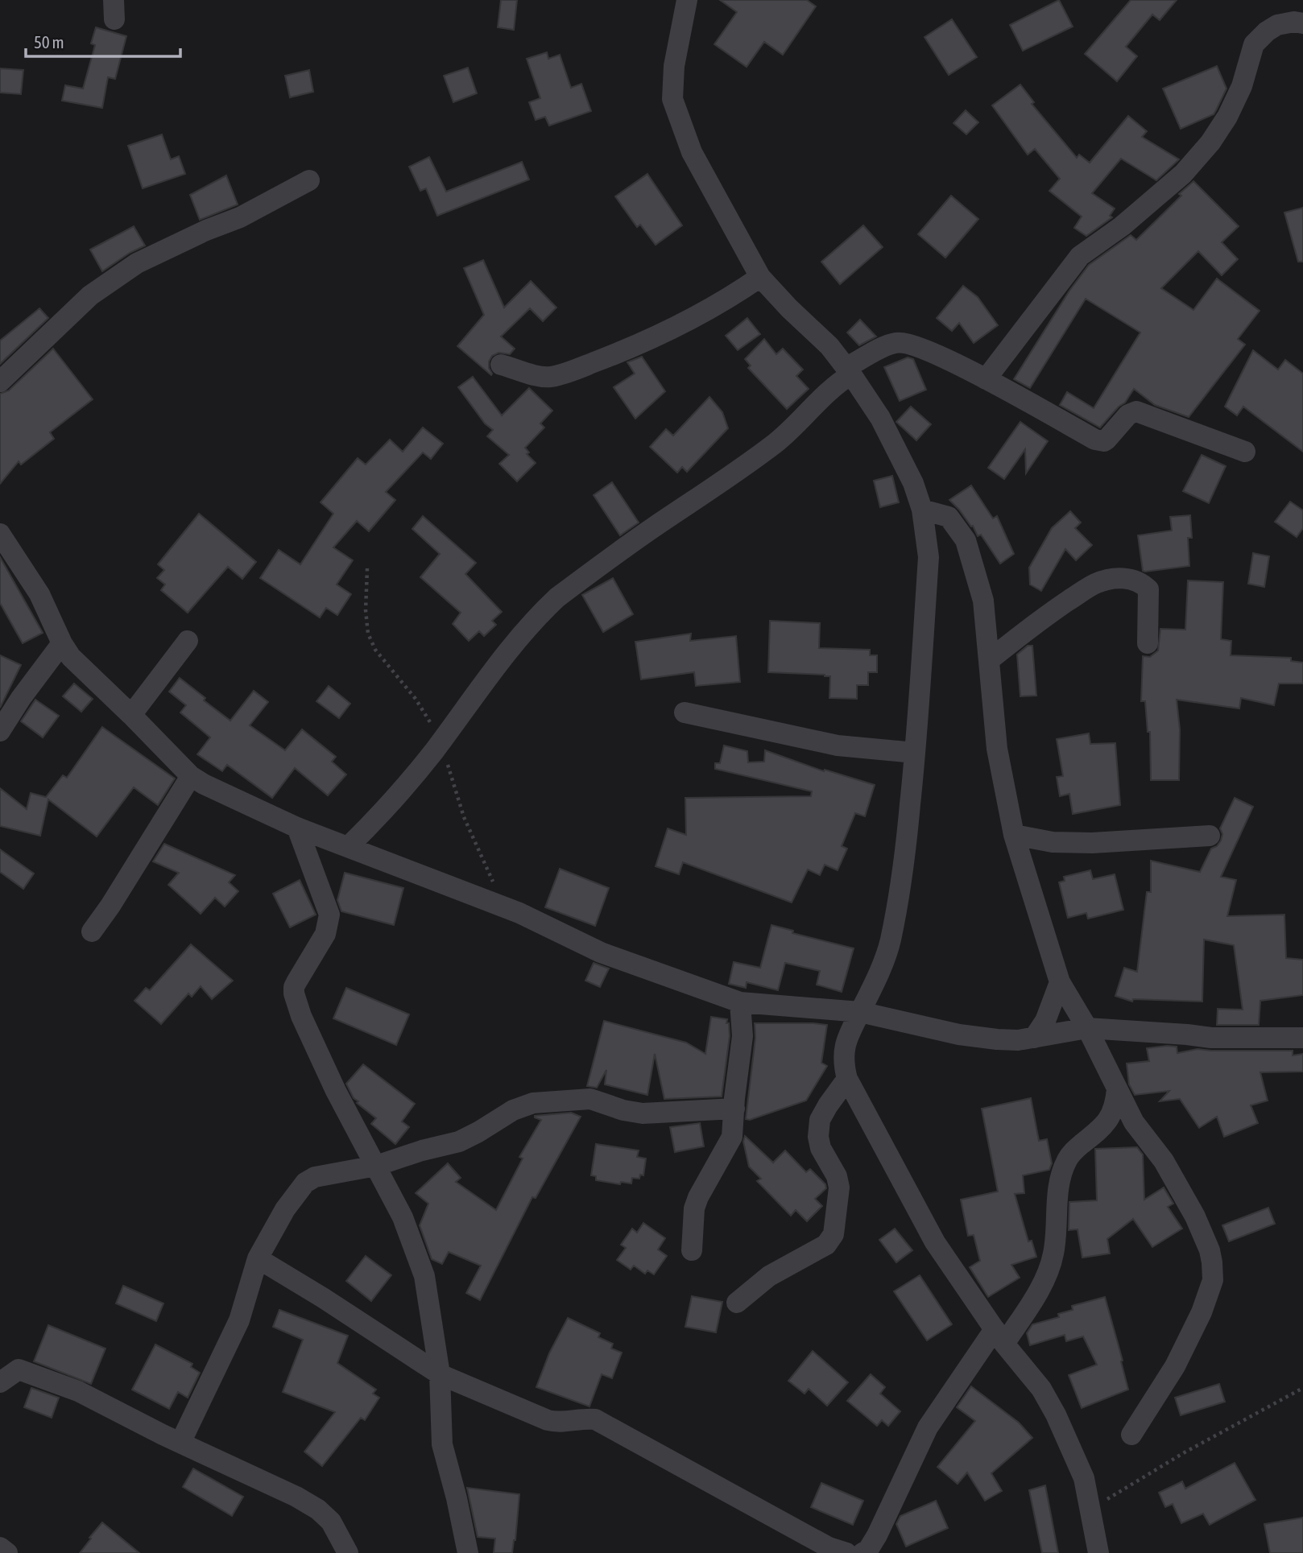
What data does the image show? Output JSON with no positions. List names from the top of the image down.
{
  "scale_bar": "50 m"
}
